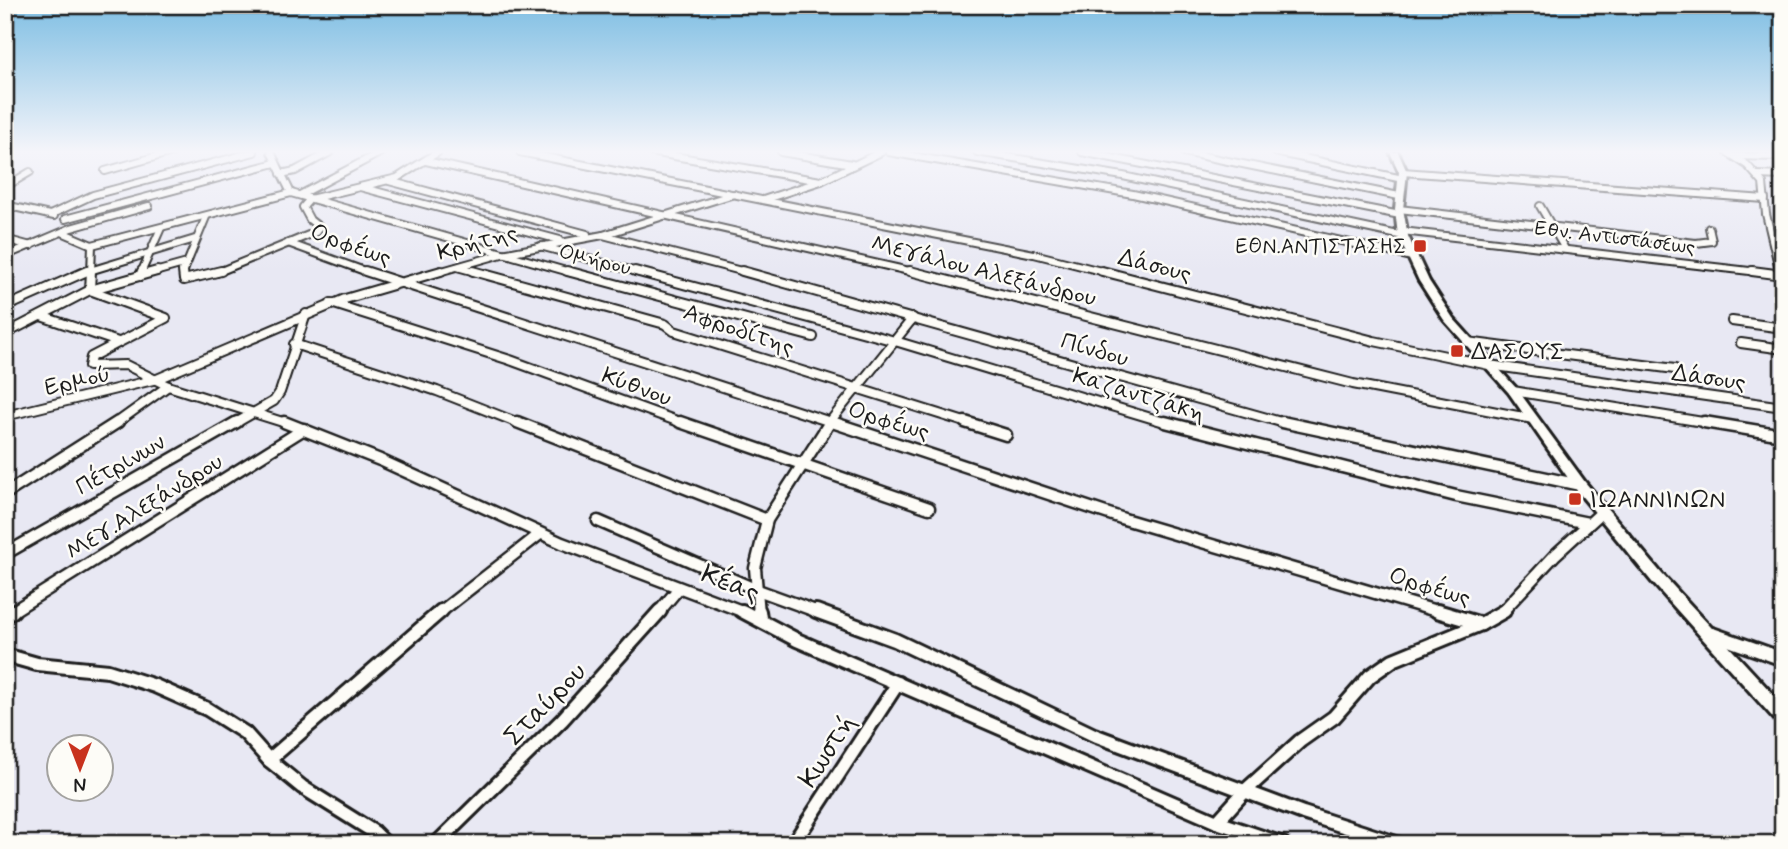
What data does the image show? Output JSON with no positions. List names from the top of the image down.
{
  "streets": {
    "street": [
      "Εθν. Αντιστάσεως",
      "Κρήτης",
      "Ορφέως",
      "Ομήρου",
      "Δάσους",
      "Μεγάλου Αλεξάνδρου",
      "Αφροδίτης",
      "Πίνδου",
      "Ερμού",
      "Κύθνου",
      "Καζαντζάκη",
      "Πέτρινων",
      "Μεγ.Αλεξάνδρου",
      "Κέας",
      "Σταύρου",
      "Κωστή"
    ]
  },
  "crossings": [
    ["Κρήτης", "Ορφέως"],
    ["Κρήτης", "Ομήρου"],
    ["Κρήτης", "Δάσους"],
    ["Κρήτης", "Μεγάλου Αλεξάνδρου"],
    ["Κρήτης", "Αφροδίτης"],
    ["Κρήτης", "Πίνδου"],
    ["Κρήτης", "Ερμού"],
    ["Κρήτης", "Κύθνου"],
    ["Κρήτης", "Καζαντζάκη"],
    ["Κρήτης", "Πέτρινων"],
    ["Κρήτης", "Κέας"],
    ["Ερμού", "Κέας"],
    ["Πέτρινων", "Κέας"],
    ["Μεγ.Αλεξάνδρου", "Κέας"],
    ["Κέας", "Σταύρου"],
    ["Κέας", "Κωστή"]
  ],
  "places": {
    "transit": ["ΕΘΝ.ΑΝΤΙΣΤΑΣΗΣ", "ΔΑΣΟΥΣ", "ΙΩΑΝΝΙΝΩΝ"]
  },
  "north": "bottom"
}
